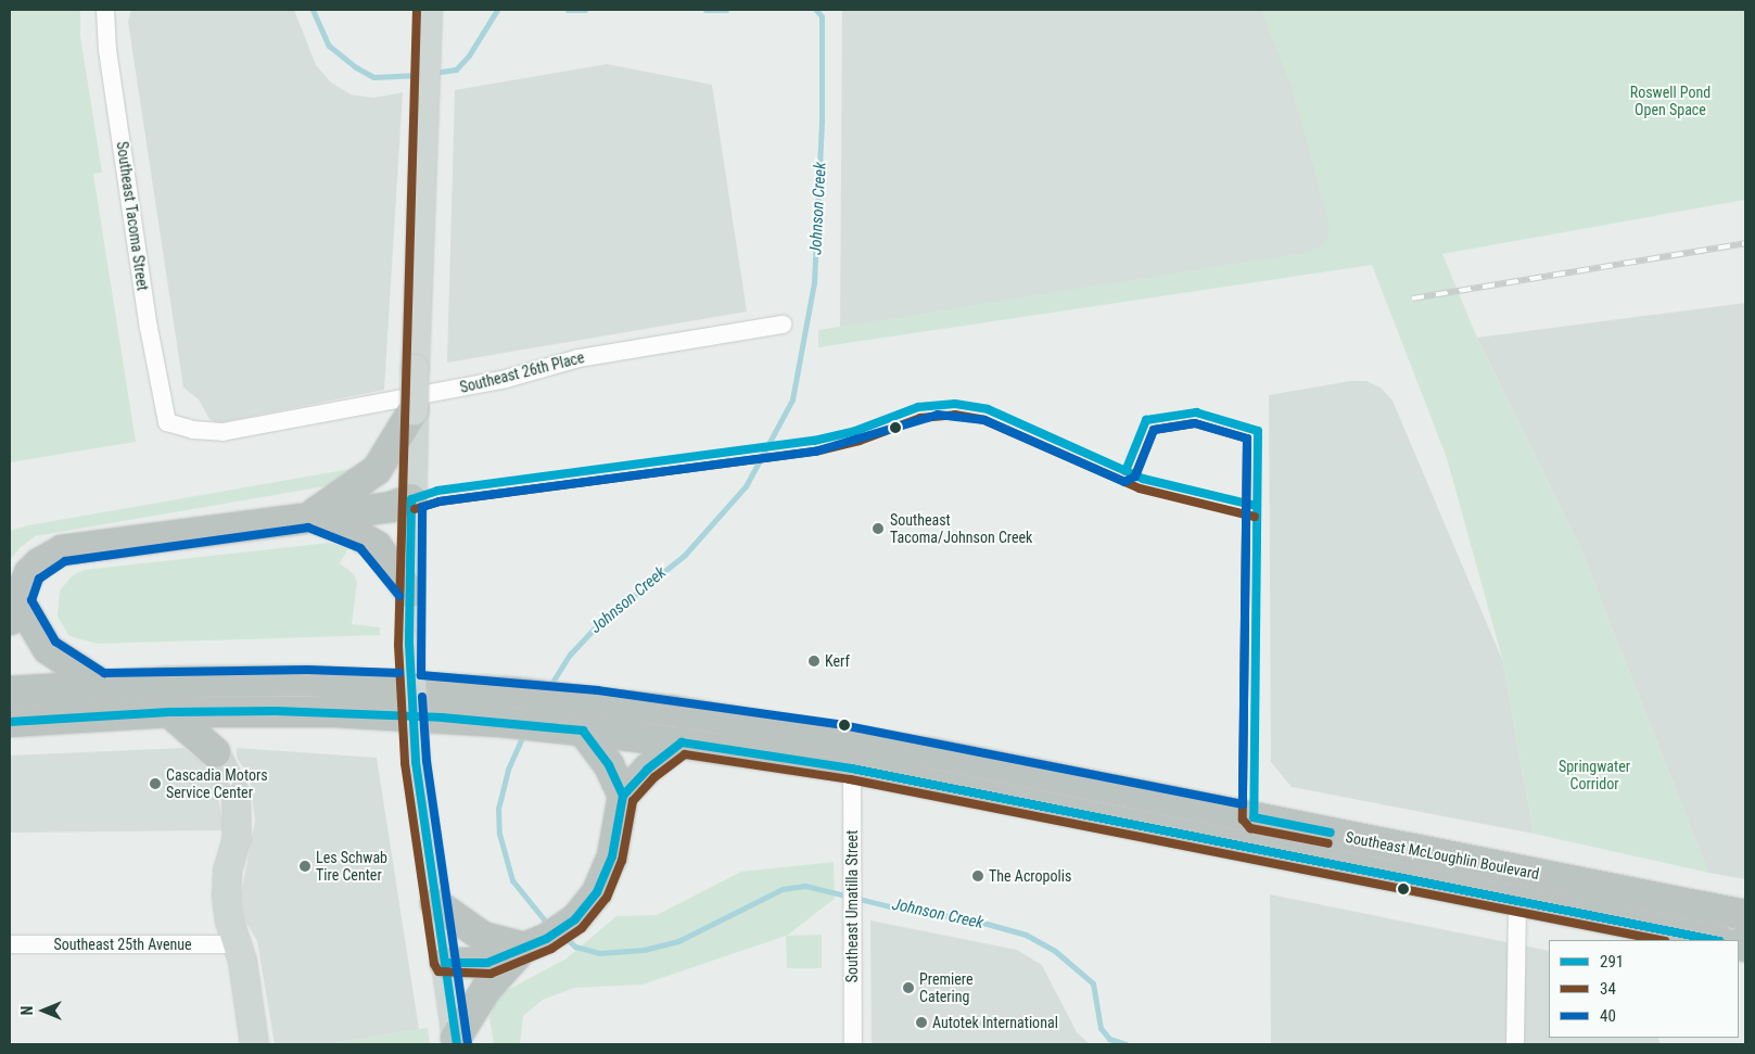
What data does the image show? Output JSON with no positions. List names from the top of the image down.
{
  "streets": {
    "highway": ["Southeast McLoughlin Boulevard"],
    "street": [
      "Southeast Tacoma Street",
      "Southeast 26th Place",
      "Southeast Umatilla Street",
      "Southeast 25th Avenue"
    ]
  },
  "crossings": [
    ["Southeast Tacoma Street", "Southeast 26th Place"],
    ["Southeast McLoughlin Boulevard", "Southeast Umatilla Street"]
  ],
  "water": ["Johnson Creek"],
  "parks": ["Roswell Pond Open Space", "Springwater Corridor"],
  "places": [
    "Southeast Tacoma/Johnson Creek",
    "Kerf",
    "Cascadia Motors Service Center",
    "Les Schwab Tire Center",
    "The Acropolis",
    "Premiere Catering",
    "Autotek International"
  ],
  "lines": ["transit line 34", "transit line 291", "transit line 40"],
  "legend": ["291", "34", "40"],
  "north": "left"
}
